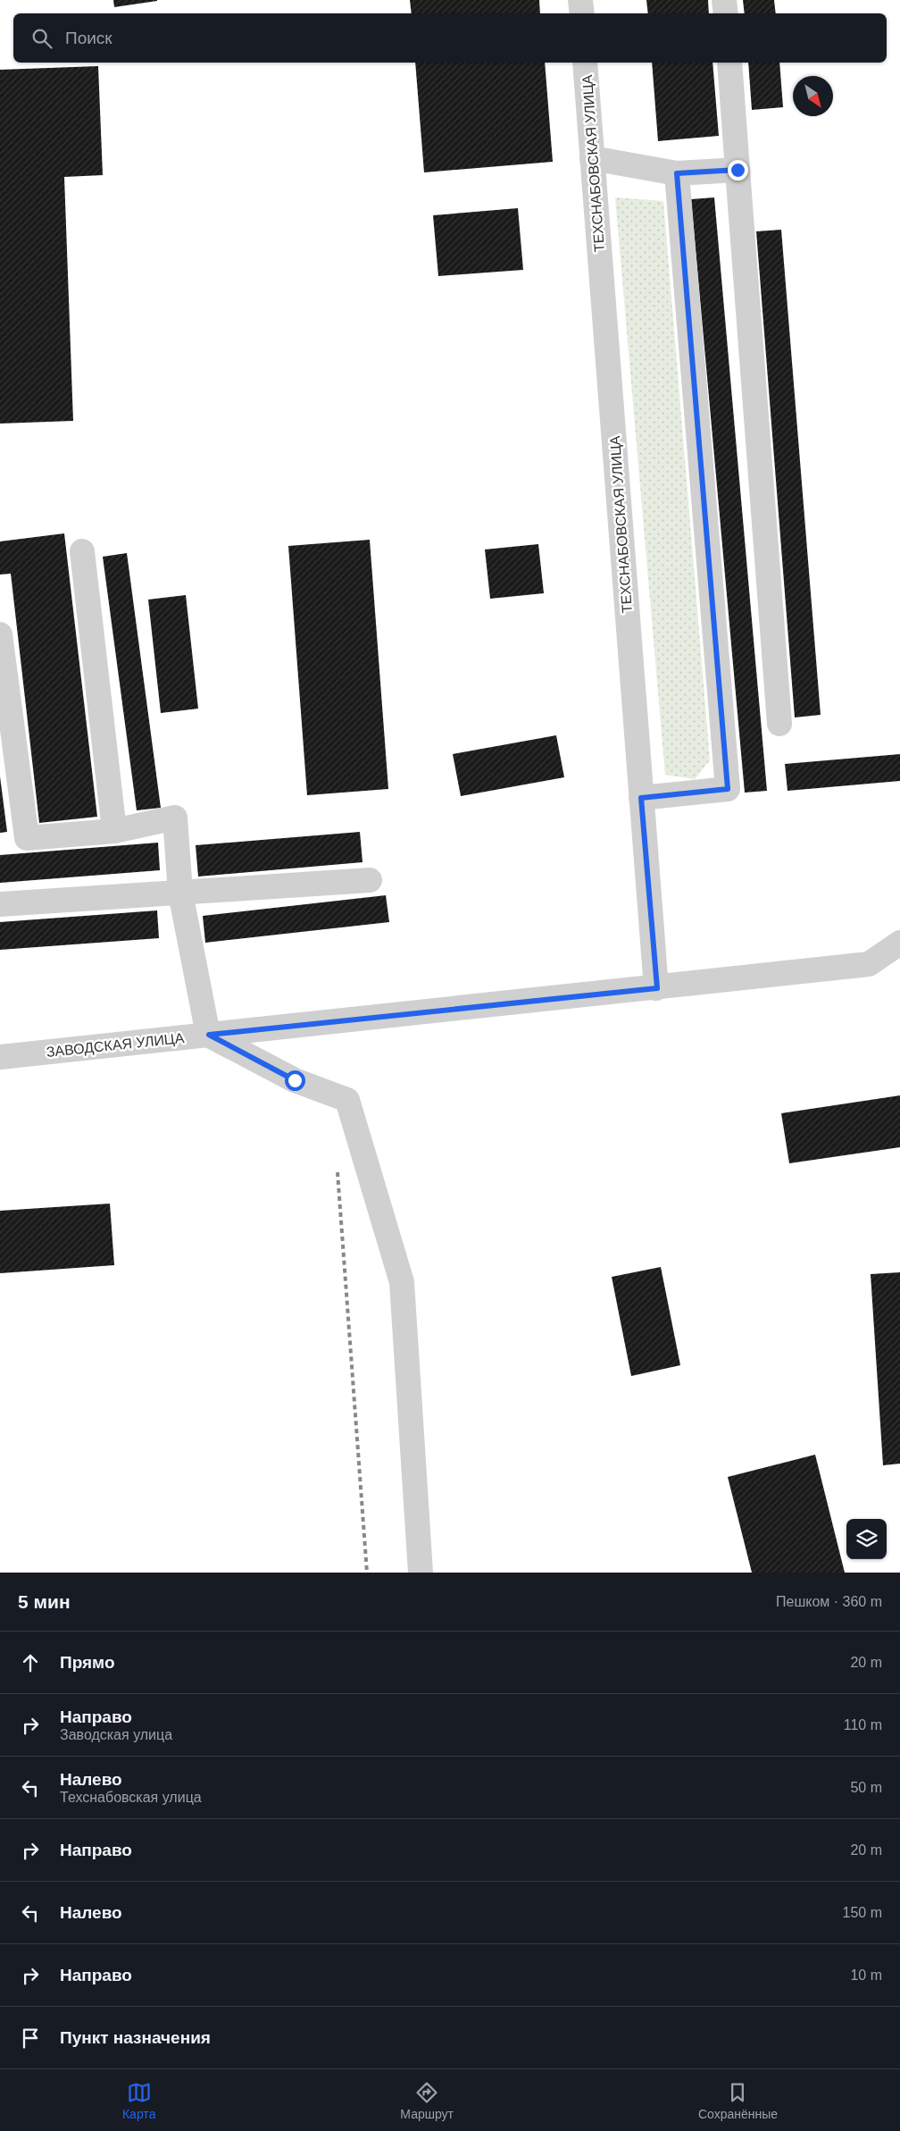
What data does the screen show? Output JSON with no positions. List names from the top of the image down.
{
  "streets": {
    "street": ["ТЕХСНАБОВСКАЯ УЛИЦА", "ЗАВОДСКАЯ УЛИЦА"]
  },
  "crossings": [
    ["ТЕХСНАБОВСКАЯ УЛИЦА", "ЗАВОДСКАЯ УЛИЦА"]
  ],
  "north": "bottom right",
  "page": {
    "search": "Поиск",
    "heading": ["5 мин", "Пешком · 360 m"],
    "list": [
      ["Прямо", "20 m"],
      ["Направо", "Заводская улица", "110 m"],
      ["Налево", "Техснабовская улица", "50 m"],
      ["Направо", "20 m"],
      ["Налево", "150 m"],
      ["Направо", "10 m"],
      "Пункт назначения"
    ],
    "nav": ["Карта", "Маршрут", "Сохранённые"]
  }
}
